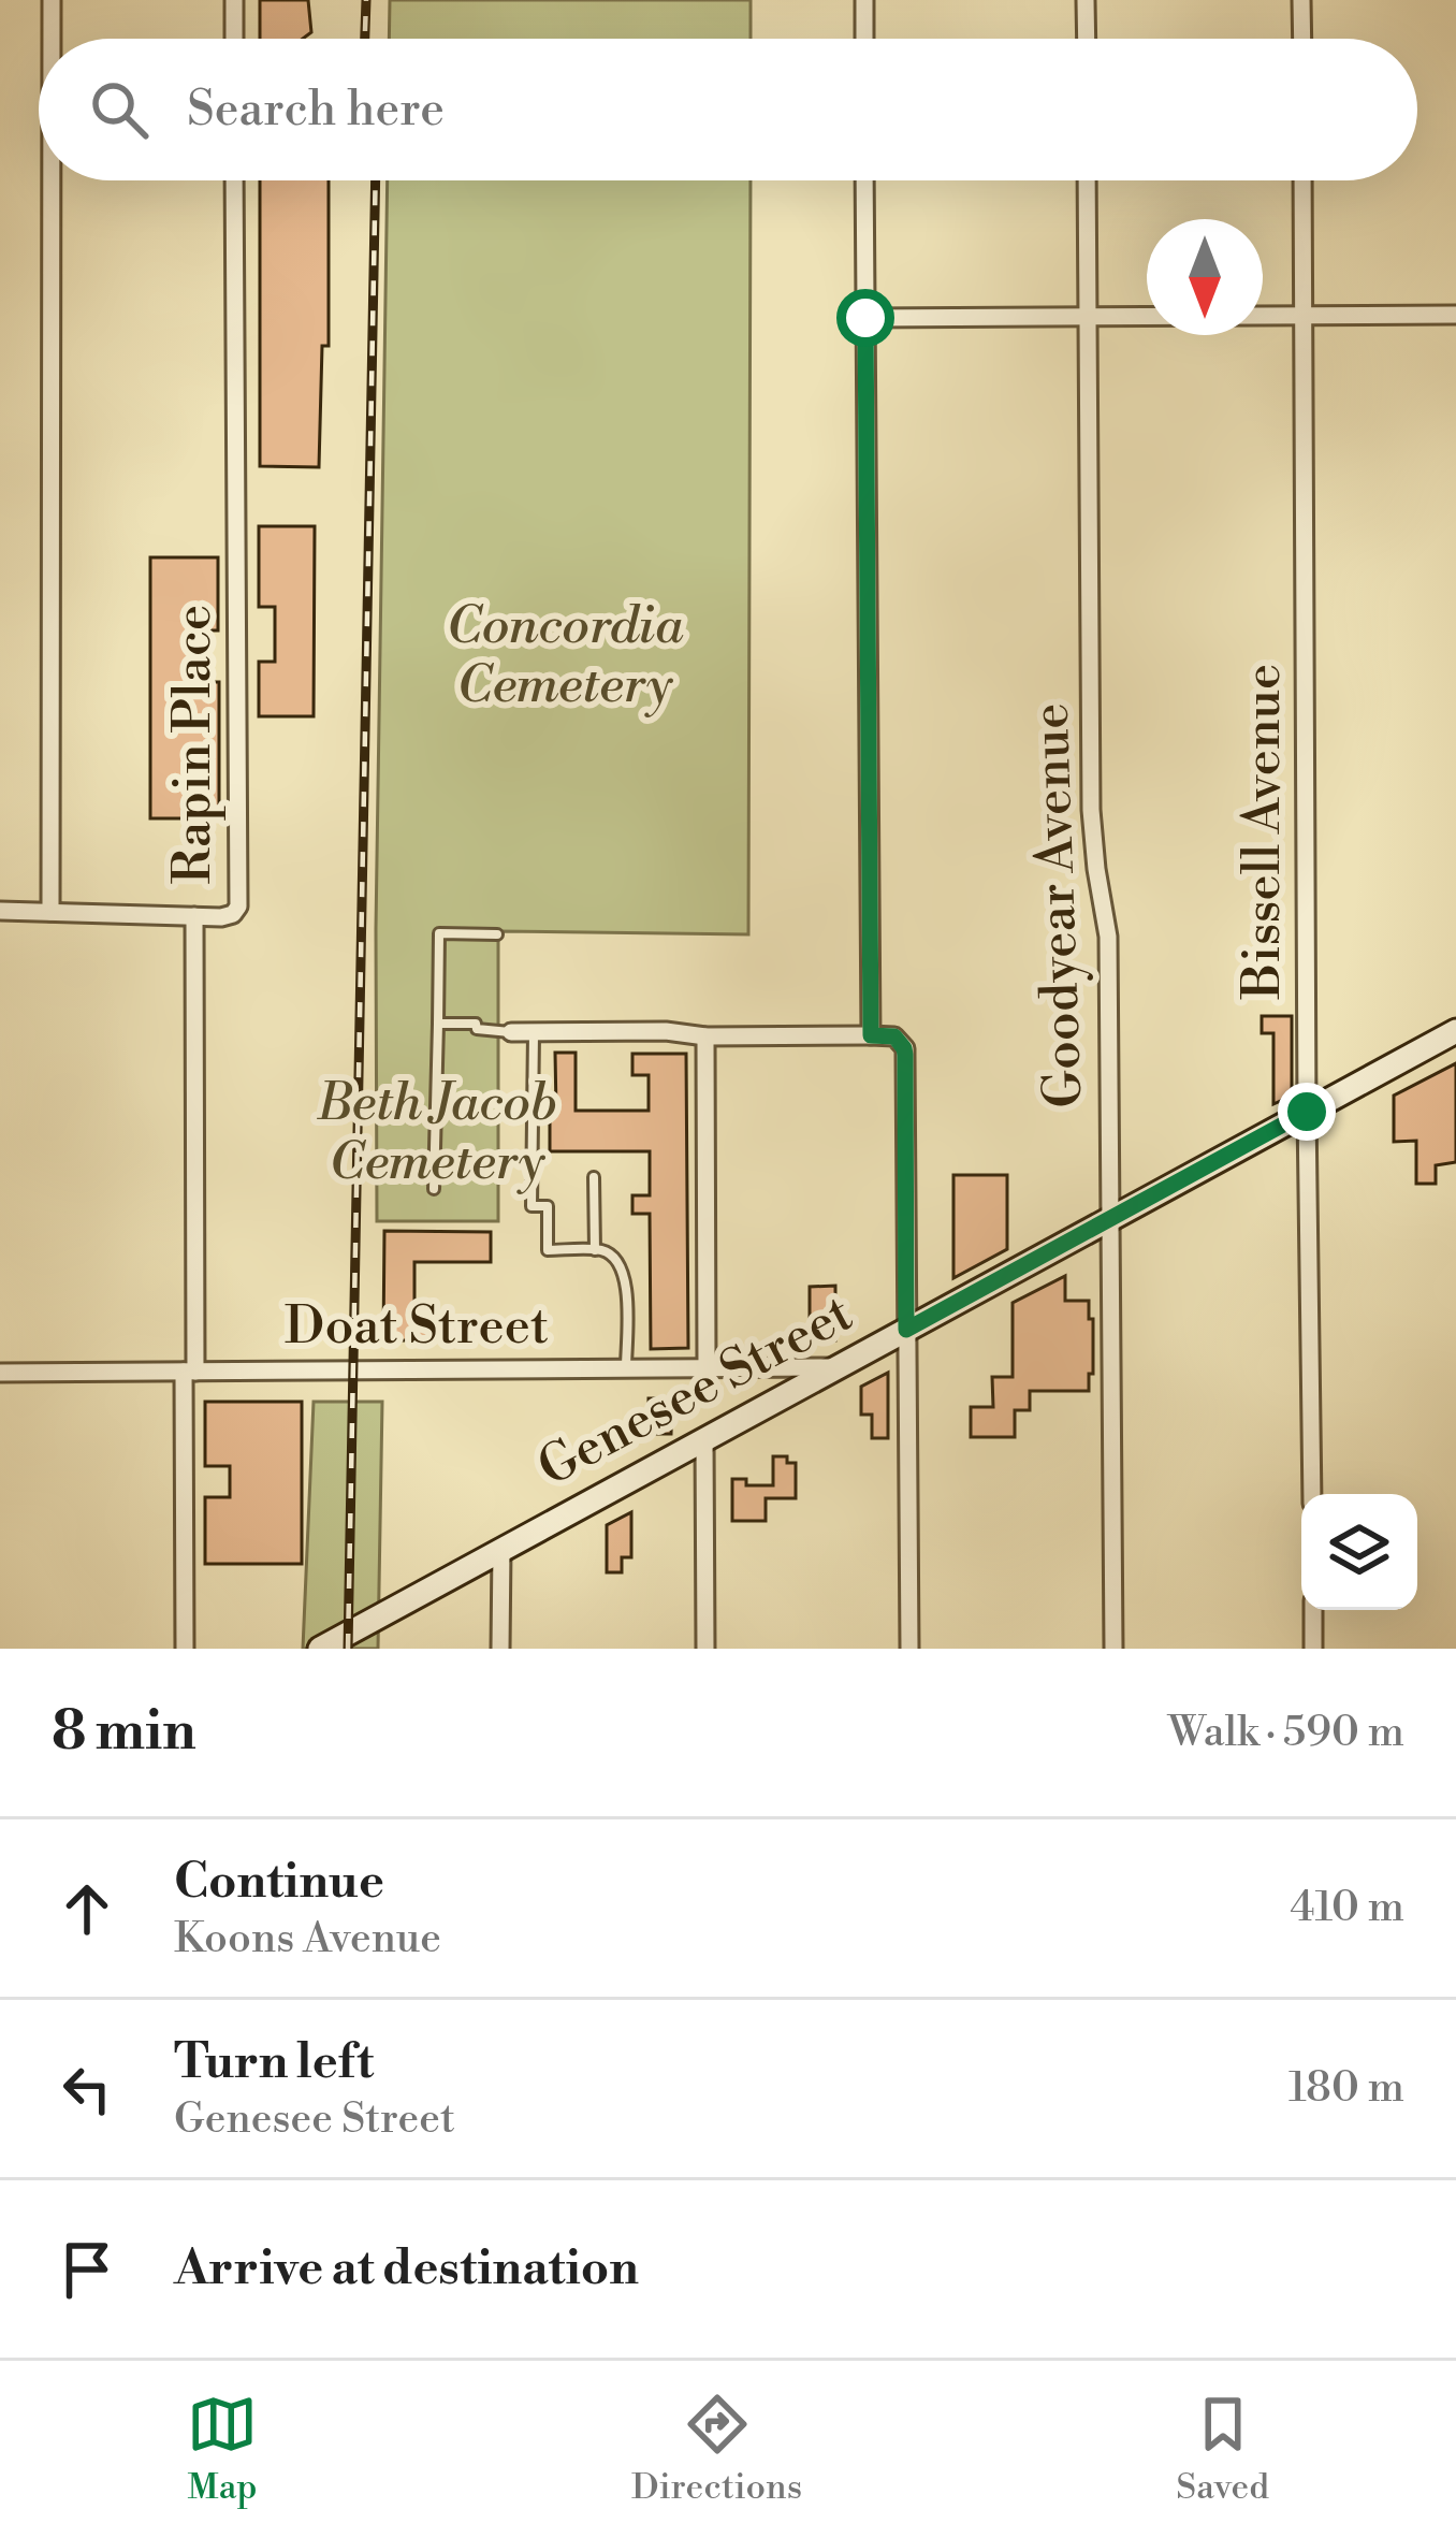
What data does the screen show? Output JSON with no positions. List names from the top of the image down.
{
  "streets": {
    "main road": ["Genesee Street"],
    "street": [
      "Rapin Place",
      "Bissell Avenue",
      "Goodyear Avenue",
      "Doat Street"
    ]
  },
  "crossings": [
    ["Rapin Place", "Doat Street"],
    ["Bissell Avenue", "Genesee Street"],
    ["Goodyear Avenue", "Genesee Street"],
    ["Doat Street", "Genesee Street"]
  ],
  "parks": ["Concordia Cemetery", "Beth Jacob Cemetery"],
  "north": "bottom",
  "page": {
    "search": "Search here",
    "heading": ["8 min", "Walk · 590 m"],
    "list": [
      ["Continue", "Koons Avenue", "410 m"],
      ["Turn left", "Genesee Street", "180 m"],
      "Arrive at destination"
    ],
    "nav": ["Map", "Directions", "Saved"]
  }
}
